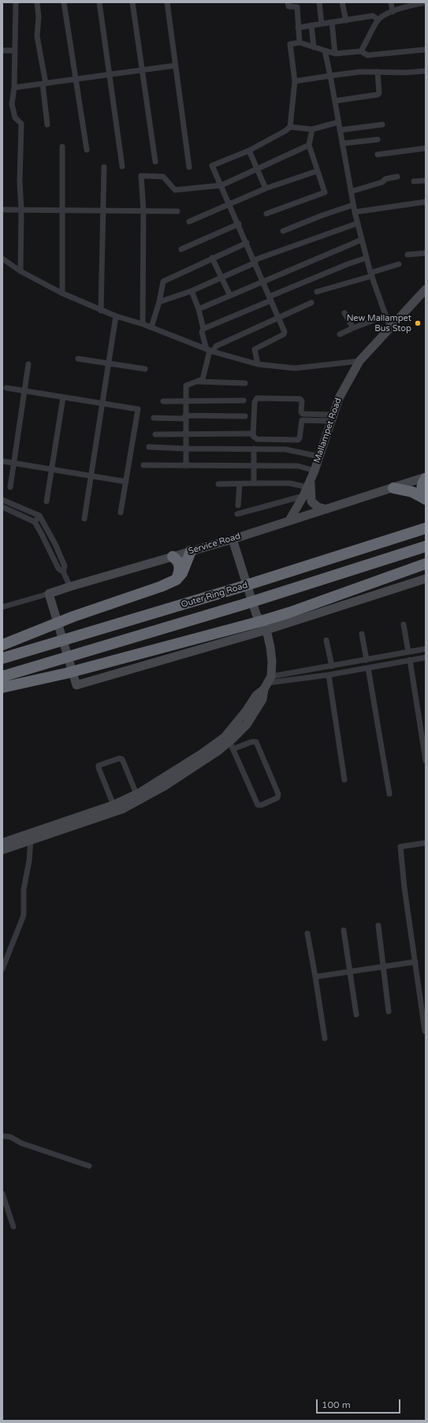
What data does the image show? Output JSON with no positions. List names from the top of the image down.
{
  "streets": {
    "highway": ["Outer Ring Road"],
    "main road": ["Mallampet Road", "Service Road"]
  },
  "crossings": [
    ["Mallampet Road", "Service Road"]
  ],
  "places": ["New Mallampet Bus Stop"],
  "scale_bar": "100 m"
}
